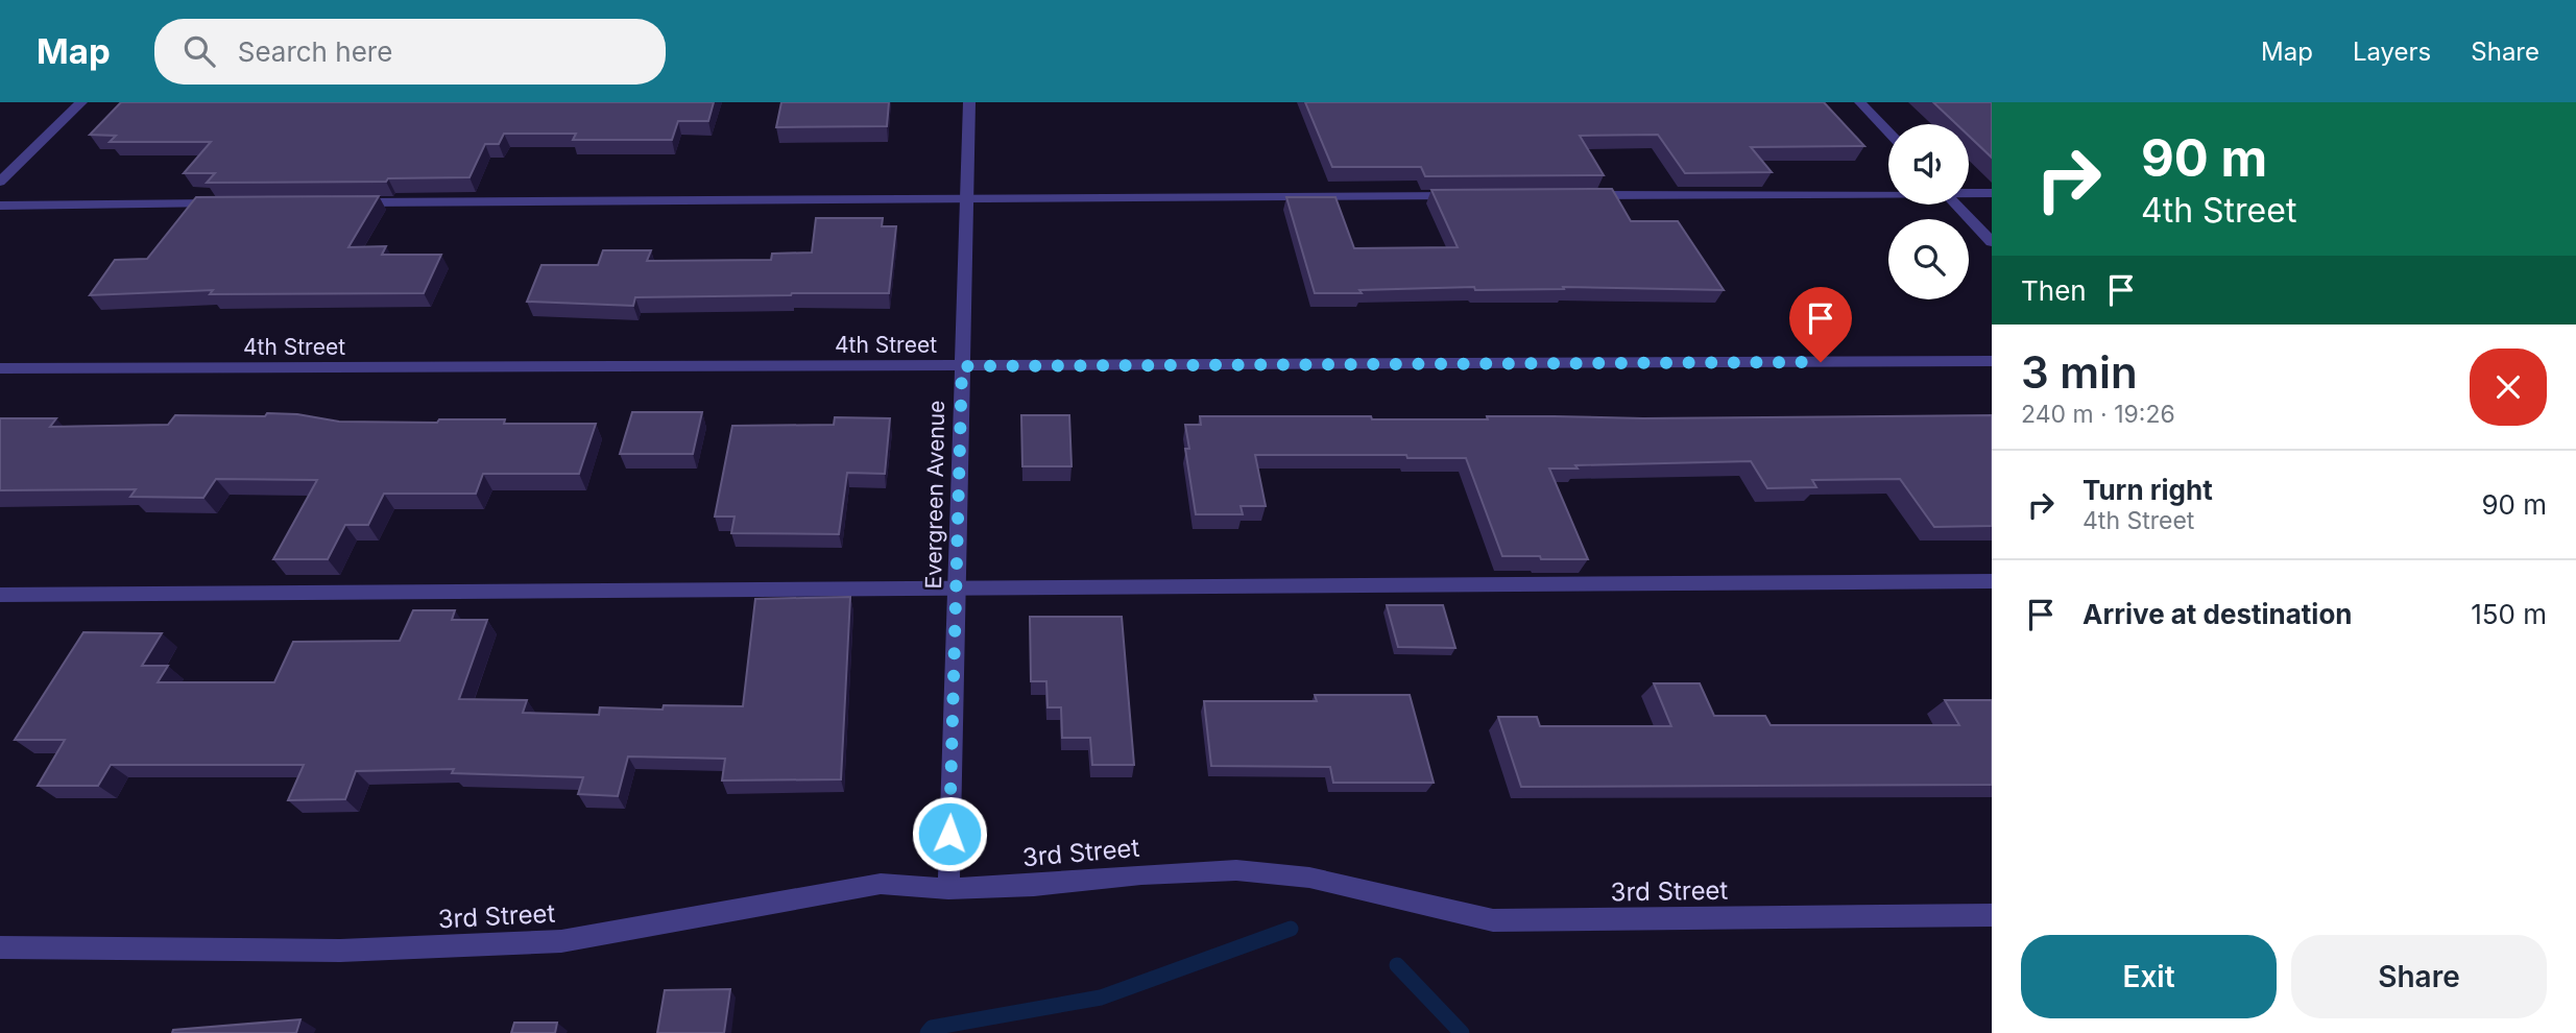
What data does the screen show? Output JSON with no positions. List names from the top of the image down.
{
  "streets": {
    "street": ["4th Street", "Evergreen Avenue", "3rd Street"]
  },
  "crossings": [
    ["4th Street", "Evergreen Avenue"],
    ["Evergreen Avenue", "3rd Street"]
  ],
  "page": {
    "header": "Map",
    "search": "Search here",
    "nav": ["Map", "Layers", "Share"],
    "turn": ["90 m", "4th Street"],
    "then": "Then",
    "heading": ["3 min", "240 m · 19:26"],
    "list": [
      {
        "name": "Turn right",
        "note": "4th Street",
        "value": "90 m"
      },
      {
        "name": "Arrive at destination",
        "value": "150 m"
      }
    ],
    "buttons": ["Exit", "Share"]
  }
}
